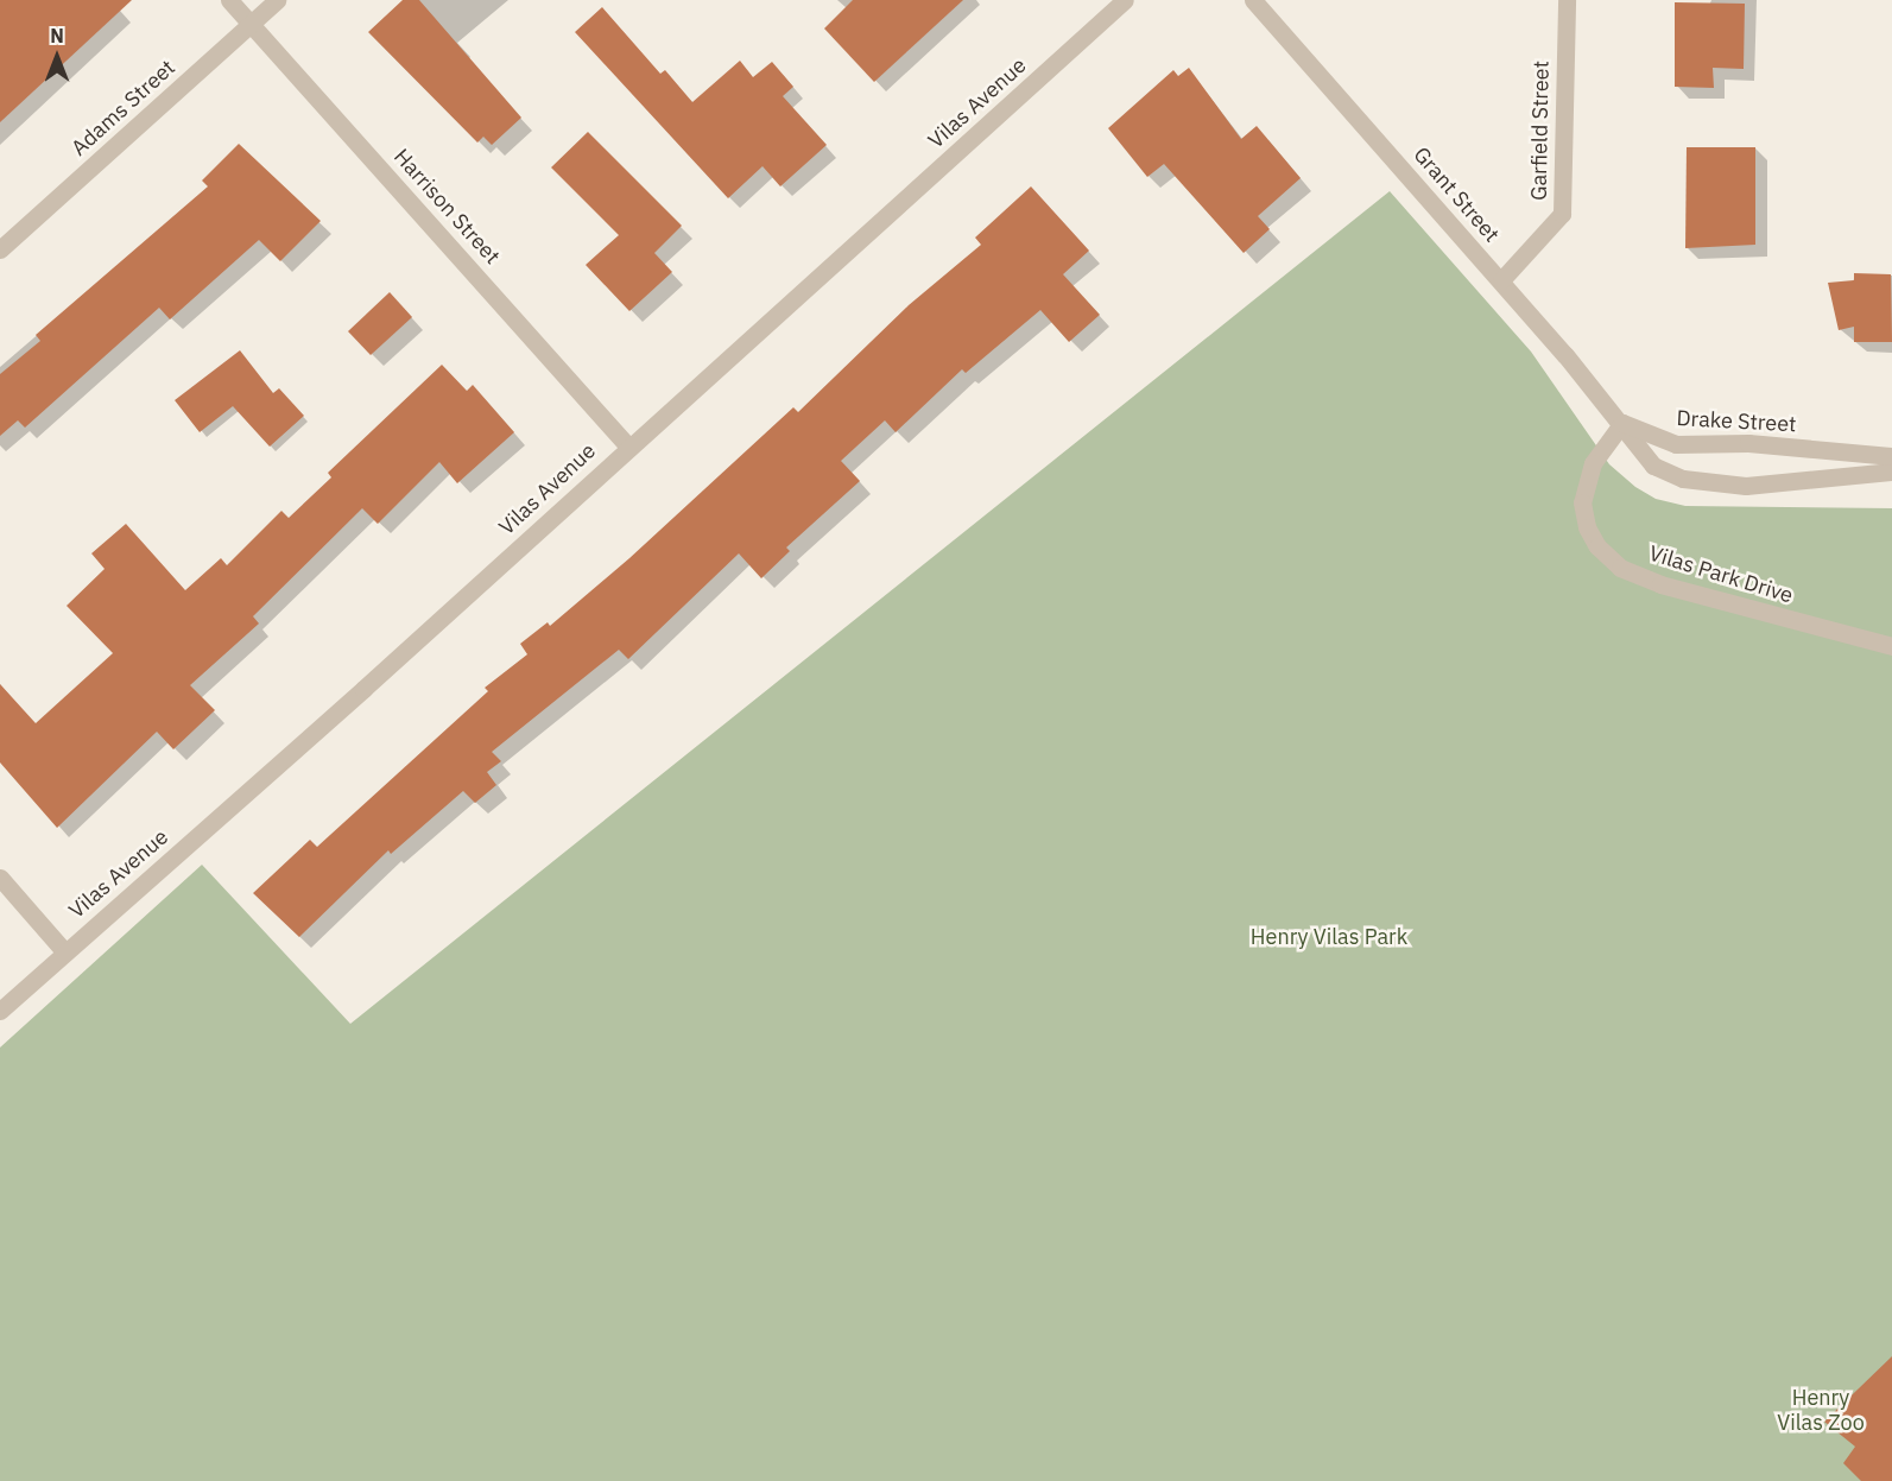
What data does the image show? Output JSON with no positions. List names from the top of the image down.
{
  "streets": {
    "street": [
      "Vilas Avenue",
      "Adams Street",
      "Garfield Street",
      "Grant Street",
      "Harrison Street",
      "Drake Street",
      "Vilas Park Drive"
    ]
  },
  "crossings": [
    ["Vilas Avenue", "Harrison Street"],
    ["Adams Street", "Harrison Street"],
    ["Garfield Street", "Grant Street"],
    ["Grant Street", "Drake Street"],
    ["Grant Street", "Vilas Park Drive"],
    ["Drake Street", "Vilas Park Drive"]
  ],
  "parks": ["Henry Vilas Park", "Henry Vilas Zoo"],
  "north": "top"
}
